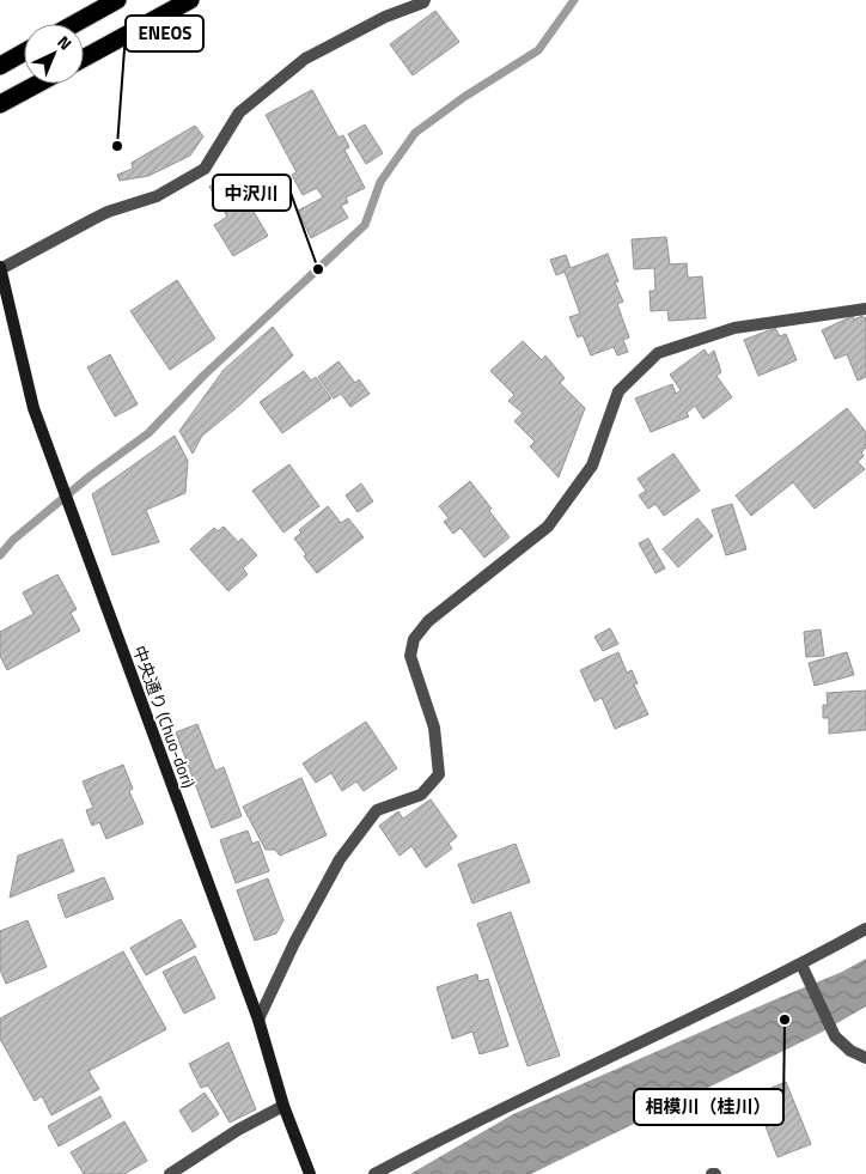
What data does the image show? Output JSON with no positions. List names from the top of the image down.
{
  "streets": {
    "street": ["中央通り (Chuo-dori)"]
  },
  "places": ["ENEOS", "中沢川", "相模川（桂川）"],
  "north": "top right"
}
